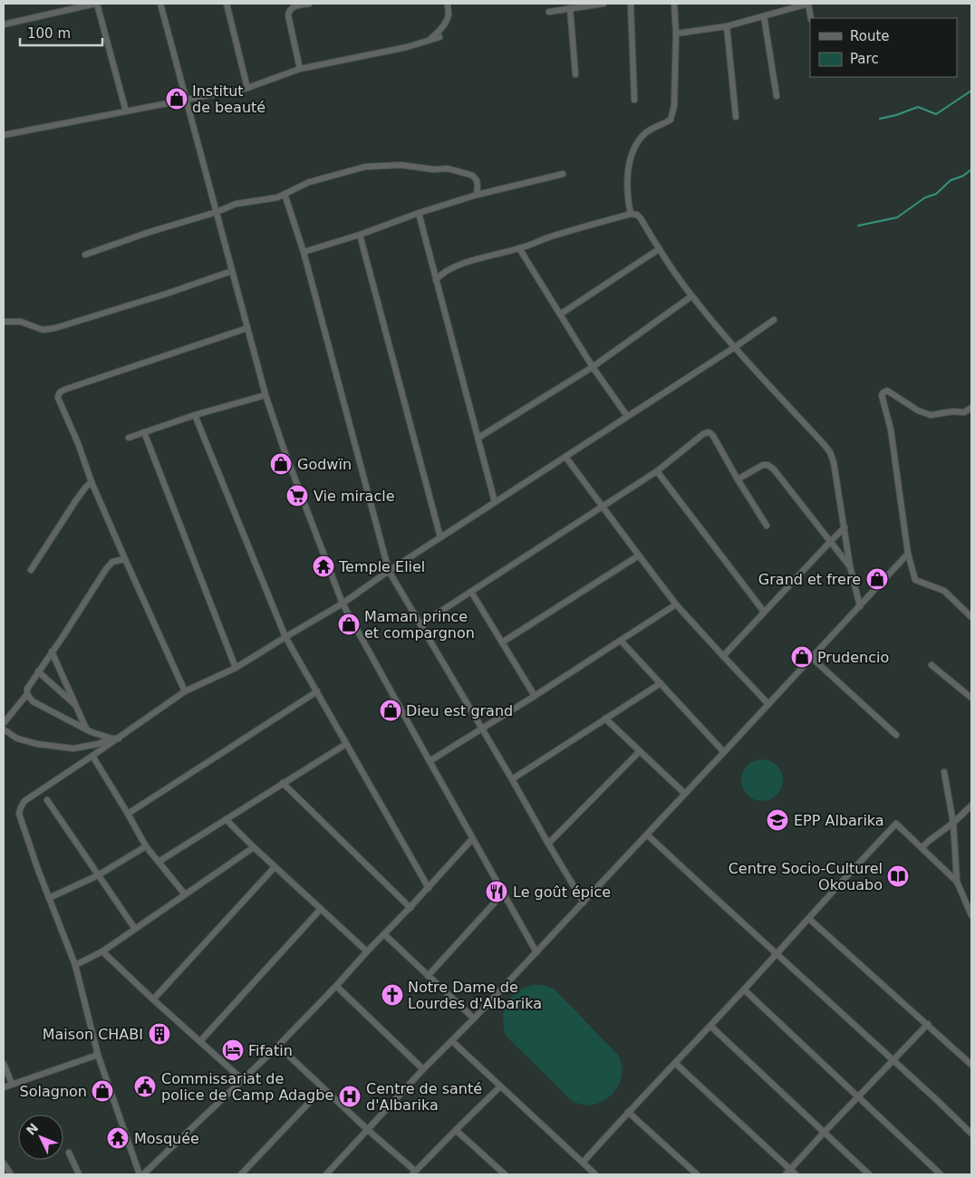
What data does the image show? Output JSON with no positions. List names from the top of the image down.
{
  "places": {
    "shop": [
      "Institut de beauté",
      "Godwïn",
      "Grand et frere",
      "Maman prince et compargnon",
      "Prudencio",
      "Dieu est grand",
      "Solagnon"
    ],
    "supermarket": ["Vie miracle"],
    "temple": ["Temple Eliel", "Mosquée"],
    "school or university": ["EPP Albarika"],
    "library": ["Centre Socio-Culturel Okouabo"],
    "restaurant": ["Le goût épice"],
    "church": ["Notre Dame de Lourdes d'Albarika"],
    "building": ["Maison CHABI"],
    "hotel": ["Fifatin"],
    "public building": ["Commissariat de police de Camp Adagbe"],
    "hospital": ["Centre de santé d'Albarika"]
  },
  "legend": ["Route", "Parc"],
  "scale_bar": "100 m",
  "north": "top left"
}
